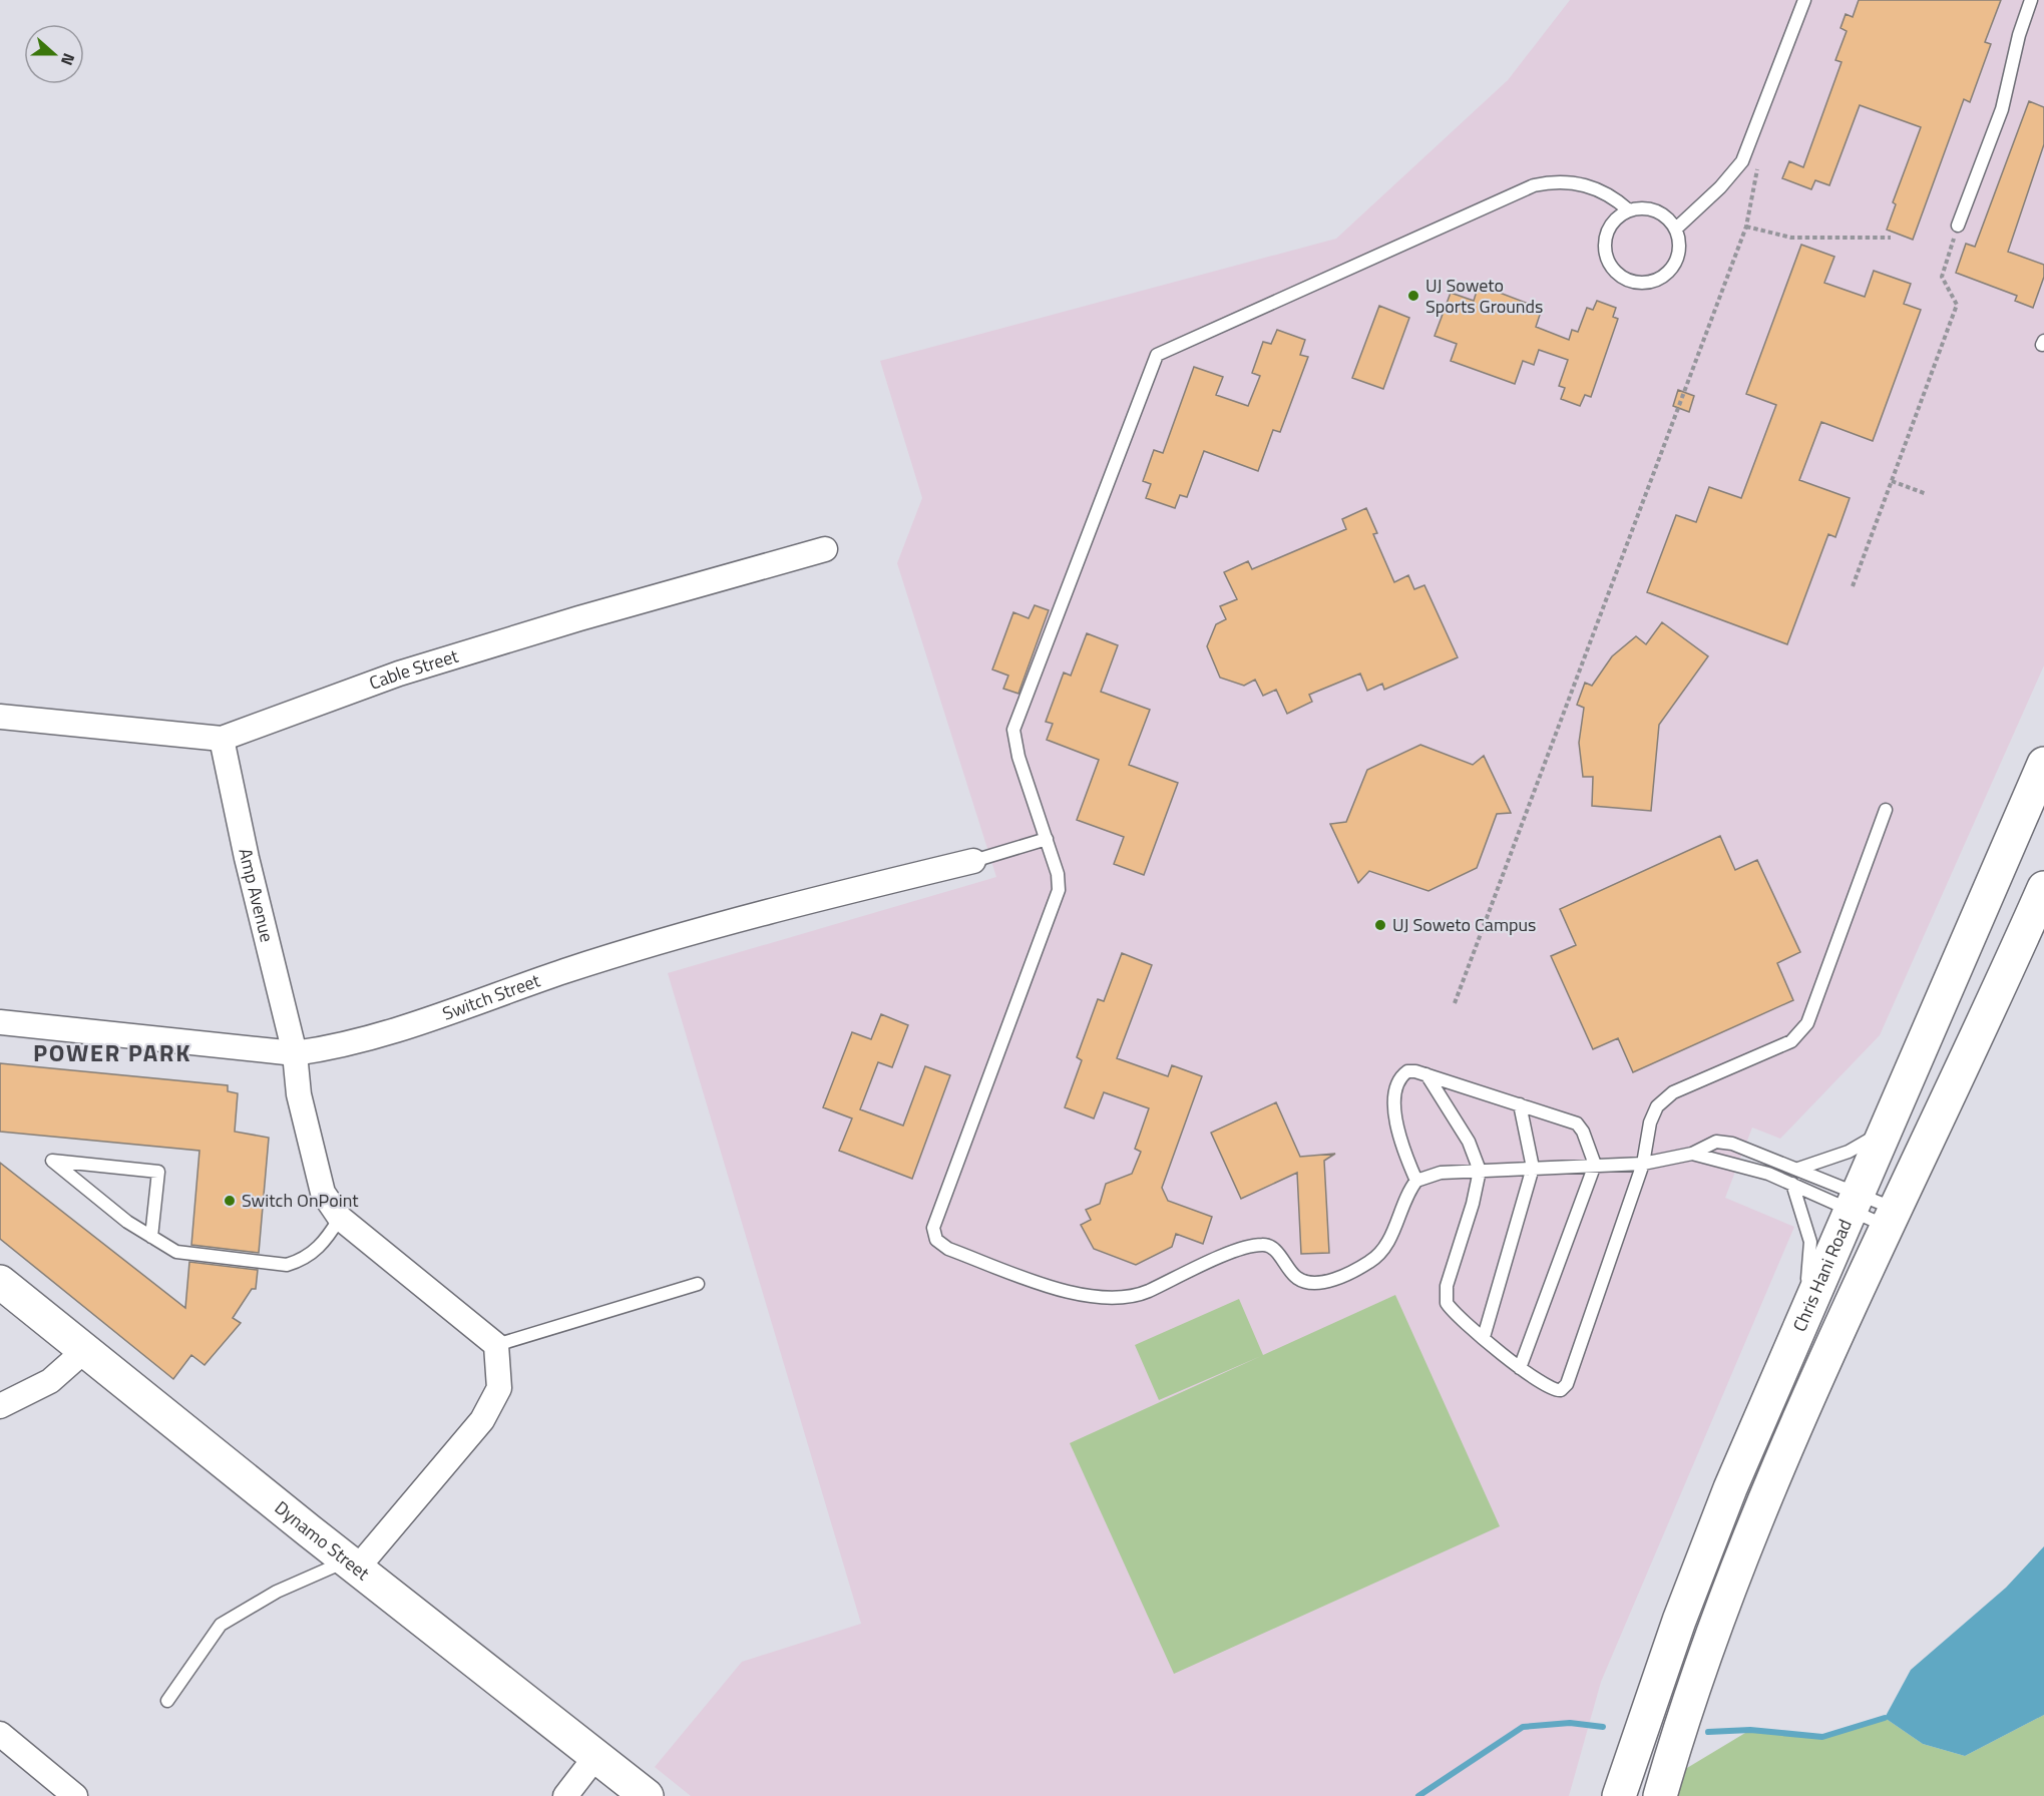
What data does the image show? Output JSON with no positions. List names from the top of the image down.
{
  "streets": {
    "main road": ["Chris Hani Road", "Dynamo Street"],
    "street": ["Cable Street", "Amp Avenue", "Switch Street"]
  },
  "crossings": [
    ["Cable Street", "Amp Avenue"],
    ["Amp Avenue", "Switch Street"]
  ],
  "districts": ["POWER PARK"],
  "places": ["UJ Soweto Sports Grounds", "UJ Soweto Campus", "Switch OnPoint"],
  "north": "right"
}
